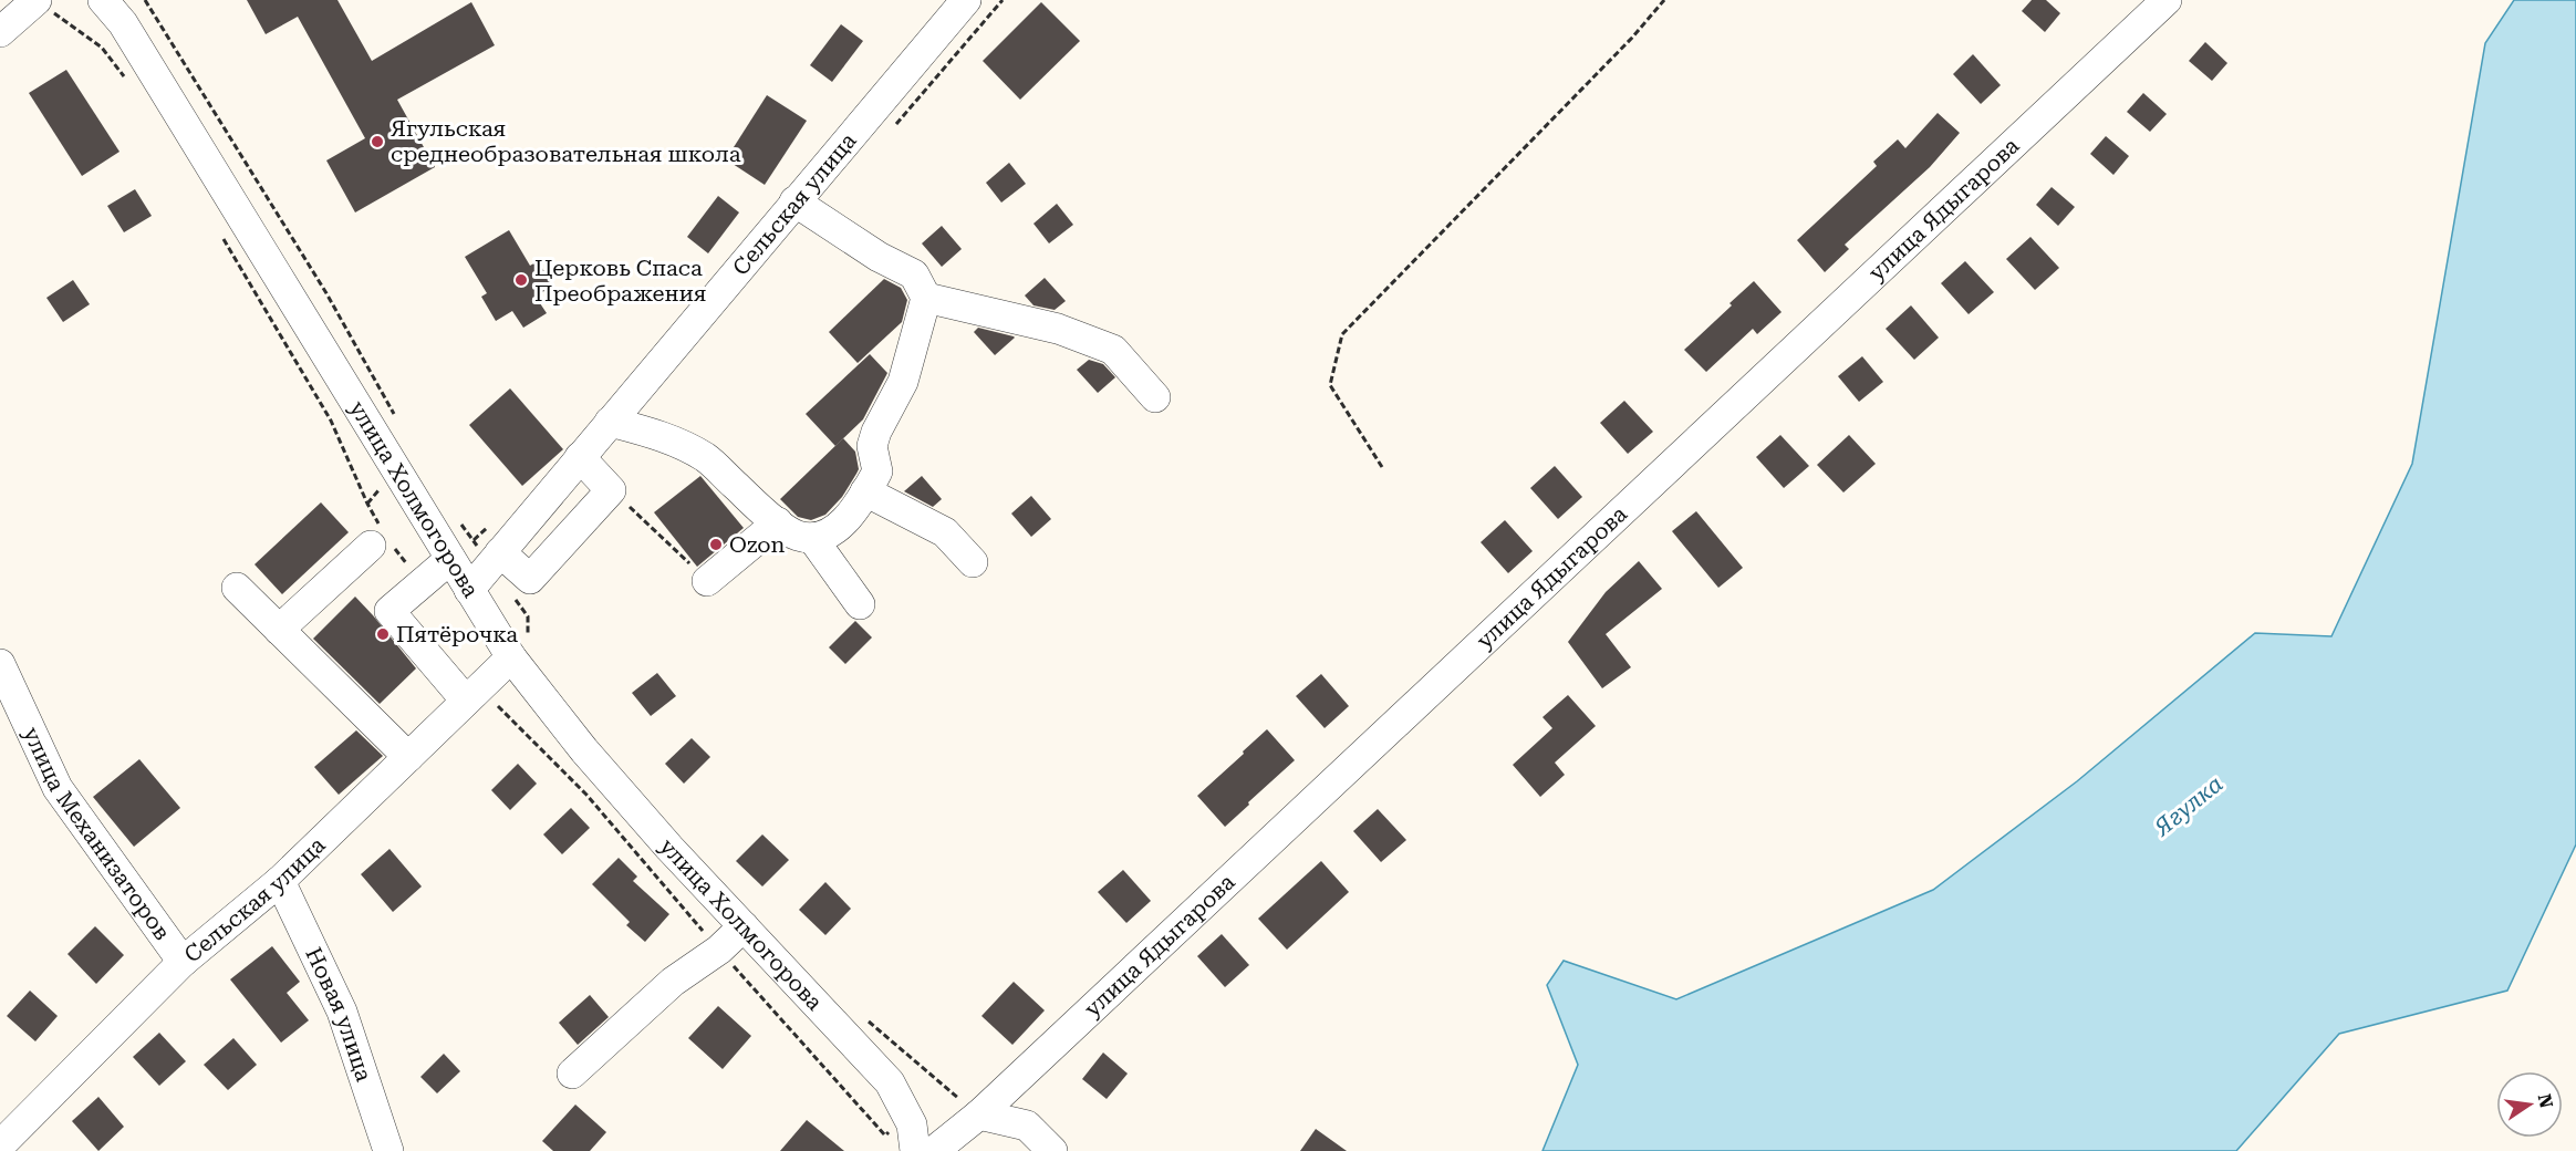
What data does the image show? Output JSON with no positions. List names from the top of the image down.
{
  "streets": {
    "street": [
      "Сельская улица",
      "улица Ядыгарова",
      "улица Холмогорова",
      "улица Механизаторов",
      "Новая улица"
    ]
  },
  "crossings": [
    ["Сельская улица", "улица Холмогорова"],
    ["Сельская улица", "улица Механизаторов"],
    ["Сельская улица", "Новая улица"]
  ],
  "water": ["Ягулка"],
  "places": [
    "Ягульская среднеобразовательная школа",
    "Церковь Спаса Преображения",
    "Ozon",
    "Пятёрочка"
  ],
  "north": "right"
}
